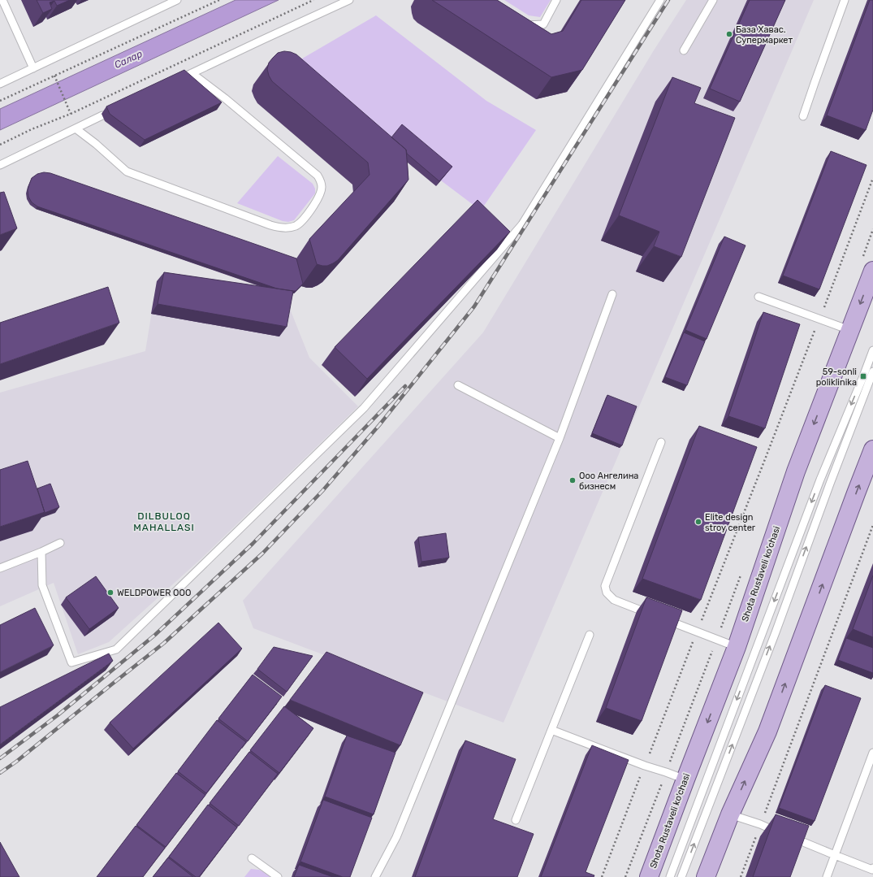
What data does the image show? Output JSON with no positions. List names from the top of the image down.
{
  "streets": {
    "main road": ["Shota Rustaveli ko'chasi"]
  },
  "districts": ["DILBULOQ MAHALLASI"],
  "water": ["Салар"],
  "places": {
    "other": [
      "База Хавас. Супермаркет",
      "Ооо Ангелина бизнесм",
      "Elite design stroy center",
      "WELDPOWER ООО"
    ],
    "transit": ["59-sonli poliklinika"]
  }
}
